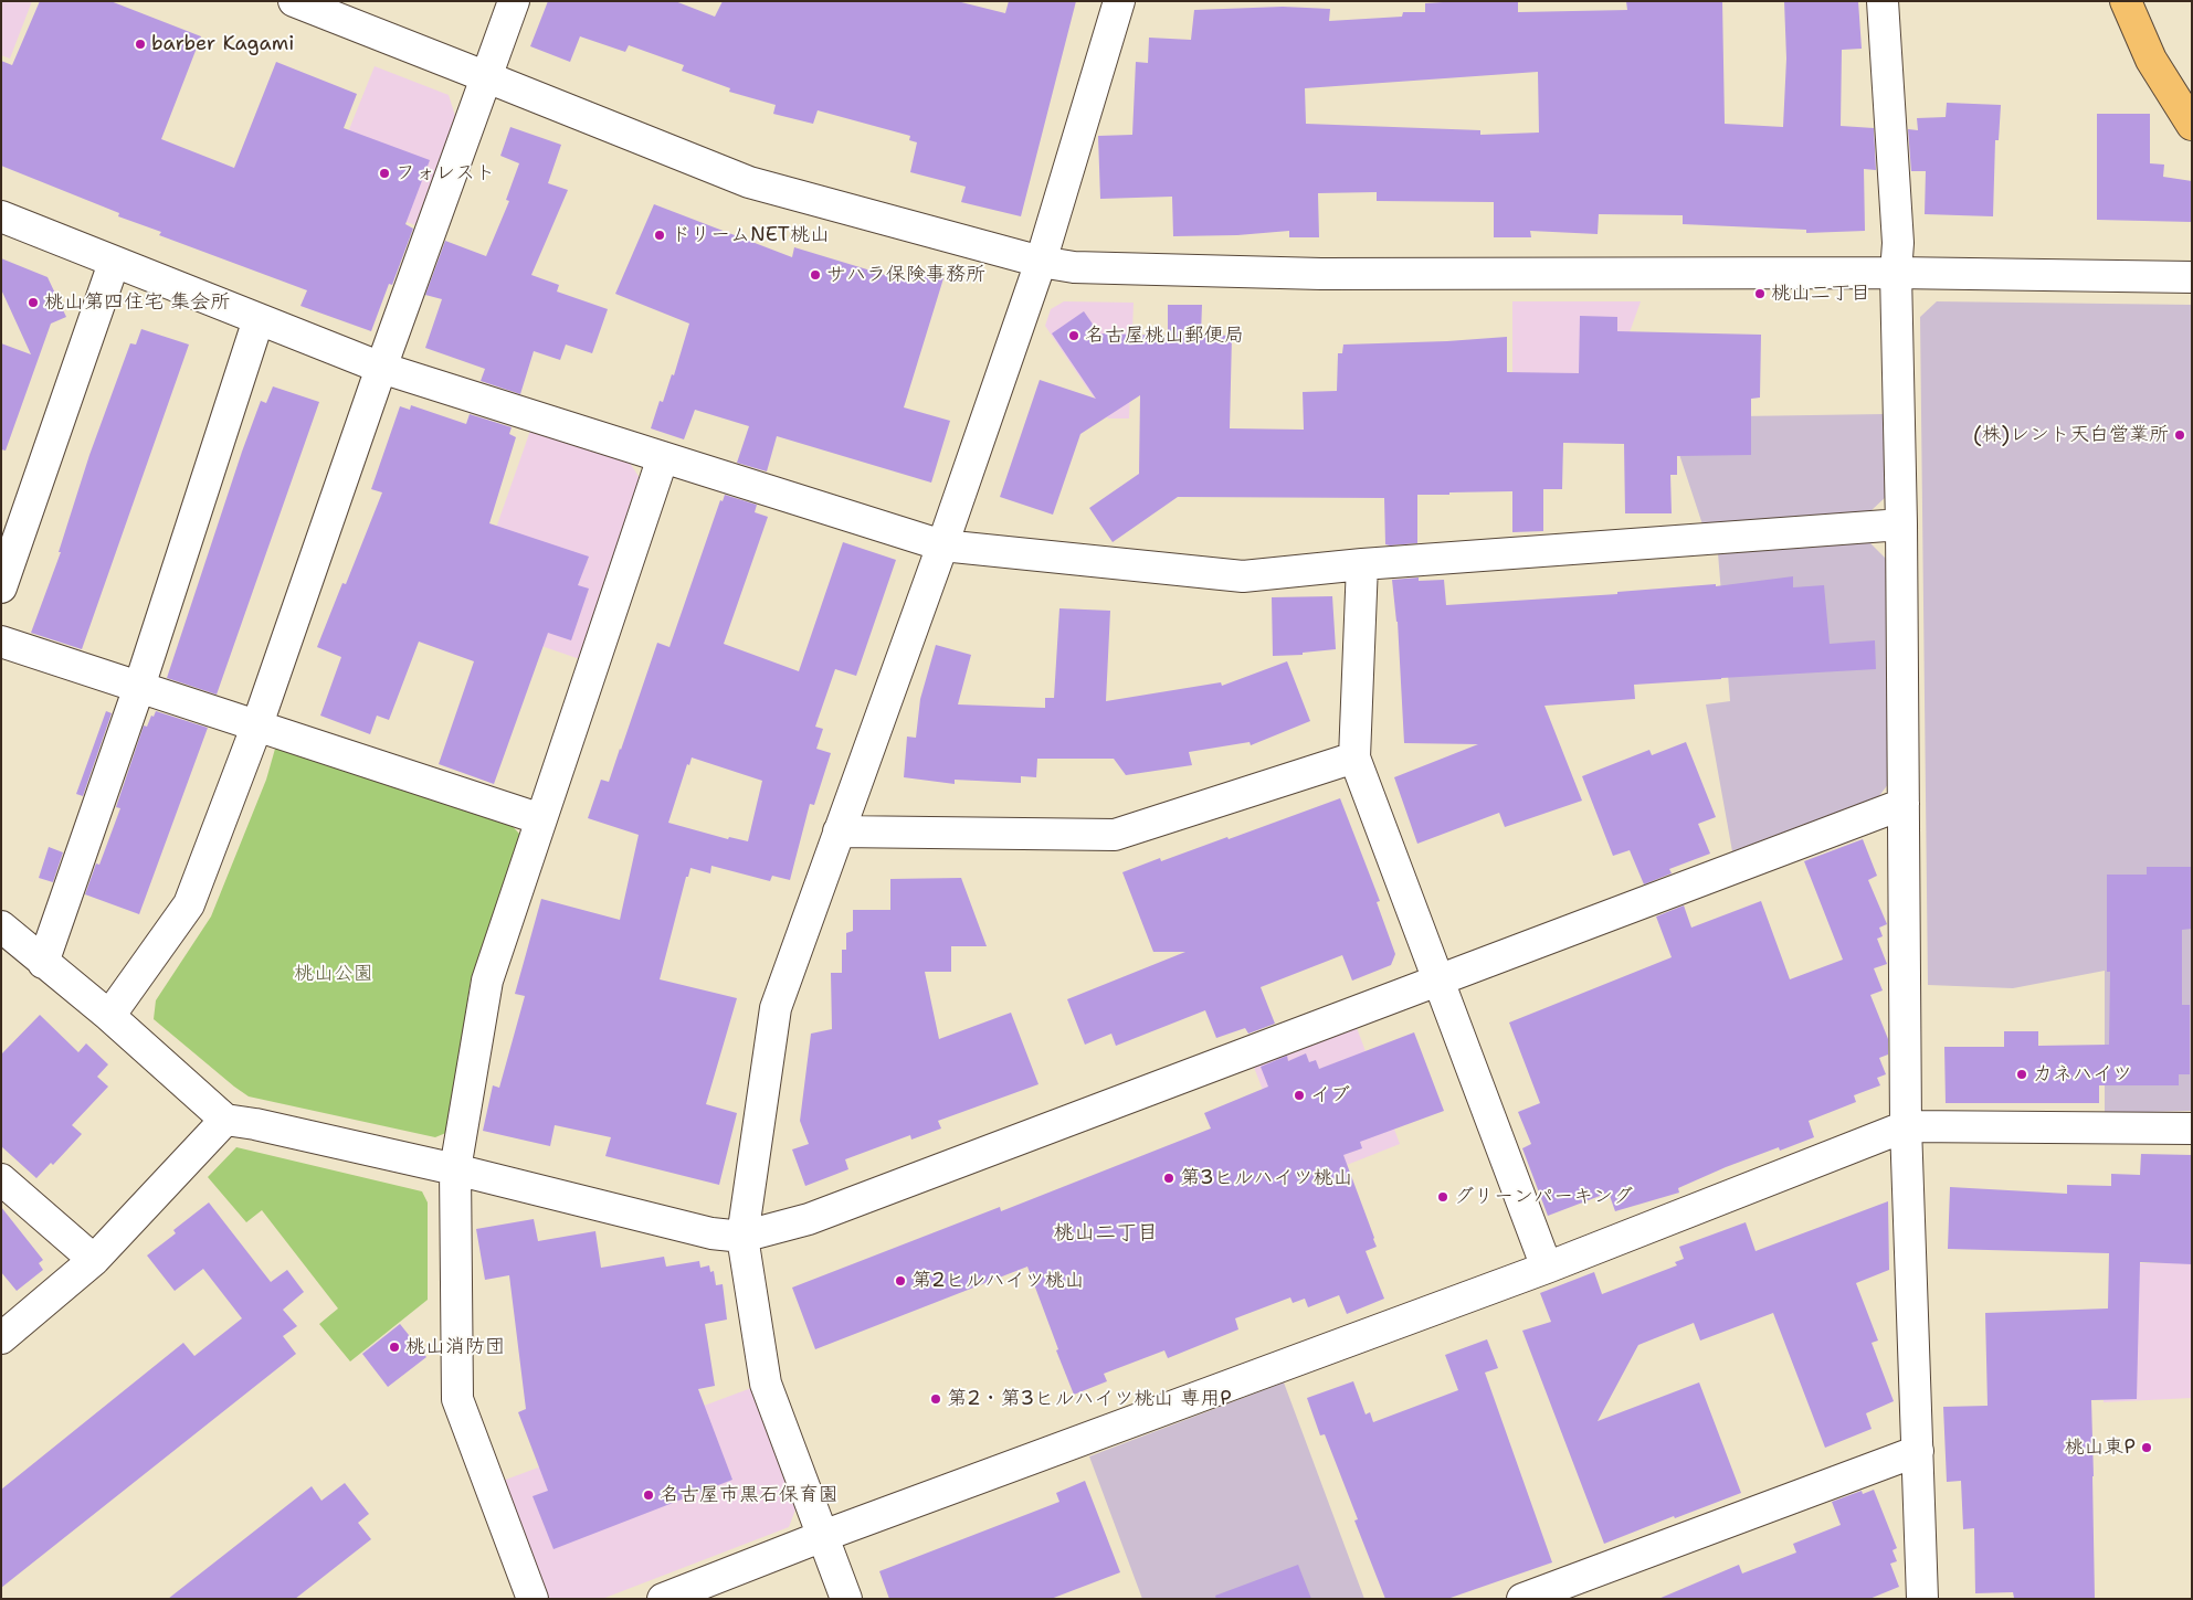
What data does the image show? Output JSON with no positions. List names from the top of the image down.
{
  "districts": ["桃山二丁目"],
  "parks": ["桃山公園"],
  "places": [
    "barber Kagami",
    "フォレスト",
    "ドリームNET桃山",
    "サハラ保険事務所",
    "桃山二丁目",
    "桃山第四住宅 集会所",
    "名古屋桃山郵便局",
    "(株)レント天白営業所",
    "カネハイツ",
    "イブ",
    "第3ヒルハイツ桃山",
    "グリーンパーキング",
    "第2ヒルハイツ桃山",
    "桃山消防団",
    "第2・第3ヒルハイツ桃山 専用P",
    "桃山東P",
    "名古屋市黒石保育園"
  ]
}
